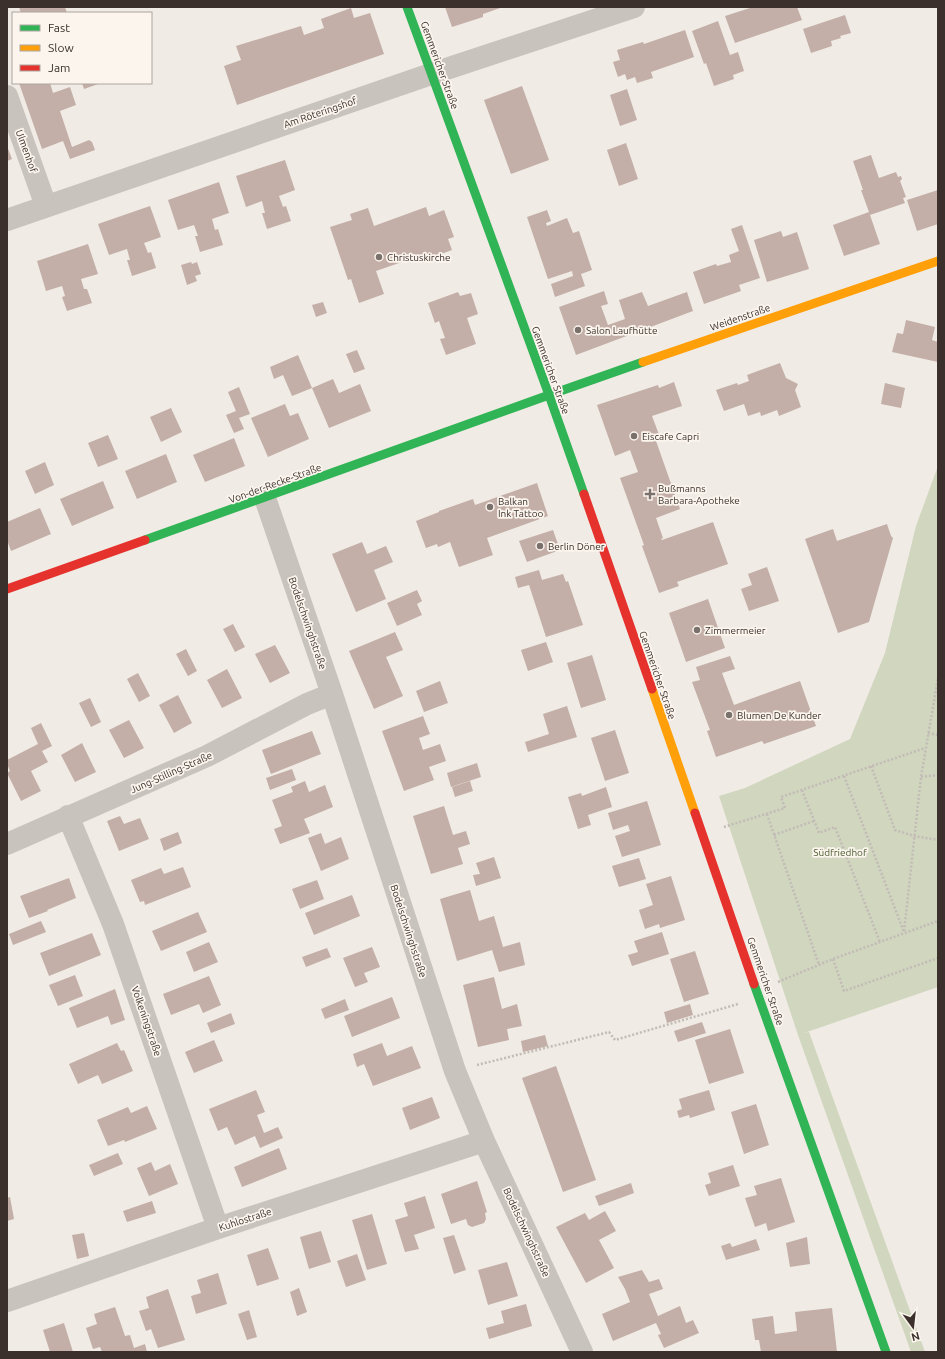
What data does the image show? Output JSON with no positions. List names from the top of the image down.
{
  "streets": {
    "street": [
      "Gemmericher Straße",
      "Am Röteringshof",
      "Ulmenhof",
      "Weidenstraße",
      "Von-der-Recke-Straße",
      "Bodelschwinghstraße",
      "Jung-Stilling-Straße",
      "Volkeningstraße",
      "Kuhlostraße"
    ]
  },
  "crossings": [
    ["Gemmericher Straße", "Am Röteringshof"],
    ["Gemmericher Straße", "Weidenstraße"],
    ["Gemmericher Straße", "Von-der-Recke-Straße"],
    ["Am Röteringshof", "Ulmenhof"],
    ["Weidenstraße", "Von-der-Recke-Straße"],
    ["Von-der-Recke-Straße", "Bodelschwinghstraße"],
    ["Bodelschwinghstraße", "Jung-Stilling-Straße"],
    ["Bodelschwinghstraße", "Kuhlostraße"],
    ["Jung-Stilling-Straße", "Volkeningstraße"],
    ["Volkeningstraße", "Kuhlostraße"]
  ],
  "parks": ["Südfriedhof"],
  "places": {
    "other": [
      "Christuskirche",
      "Salon Laufhütte",
      "Eiscafe Capri",
      "Balkan Ink Tattoo",
      "Berlin Döner",
      "Zimmermeier",
      "Blumen De Kunder"
    ],
    "health": ["Bußmanns Barbara-Apotheke"]
  },
  "legend": ["Fast", "Slow", "Jam"],
  "north": "bottom"
}
